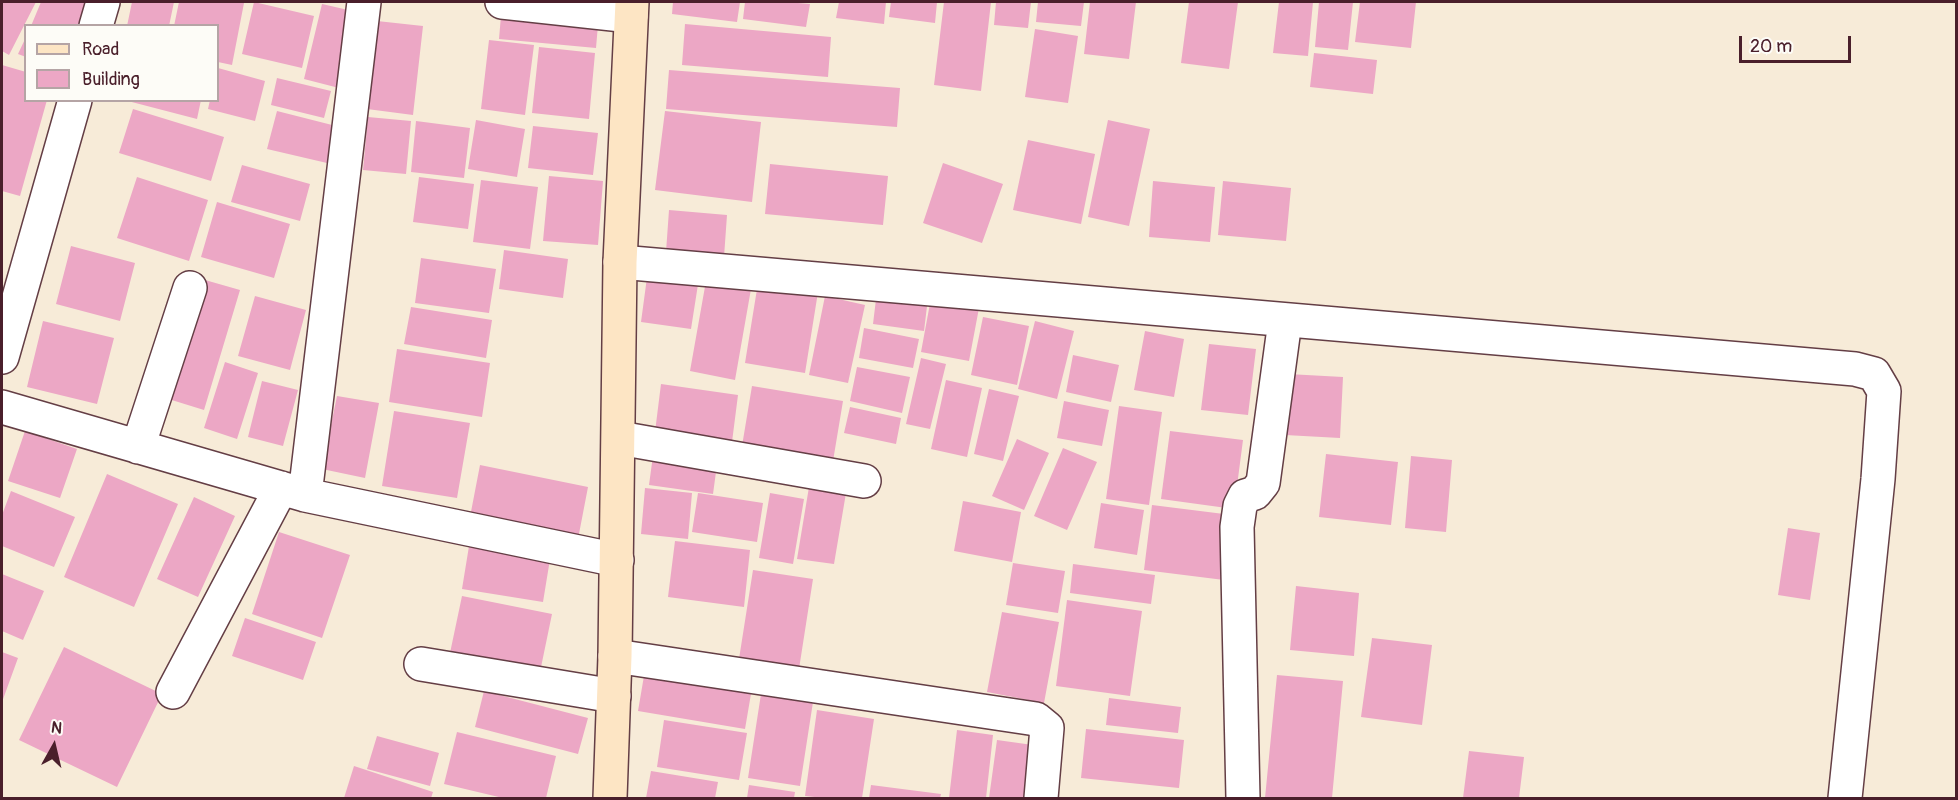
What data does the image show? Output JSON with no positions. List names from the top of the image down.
{
  "legend": ["Road", "Building"],
  "scale_bar": "20 m",
  "north": "top"
}
